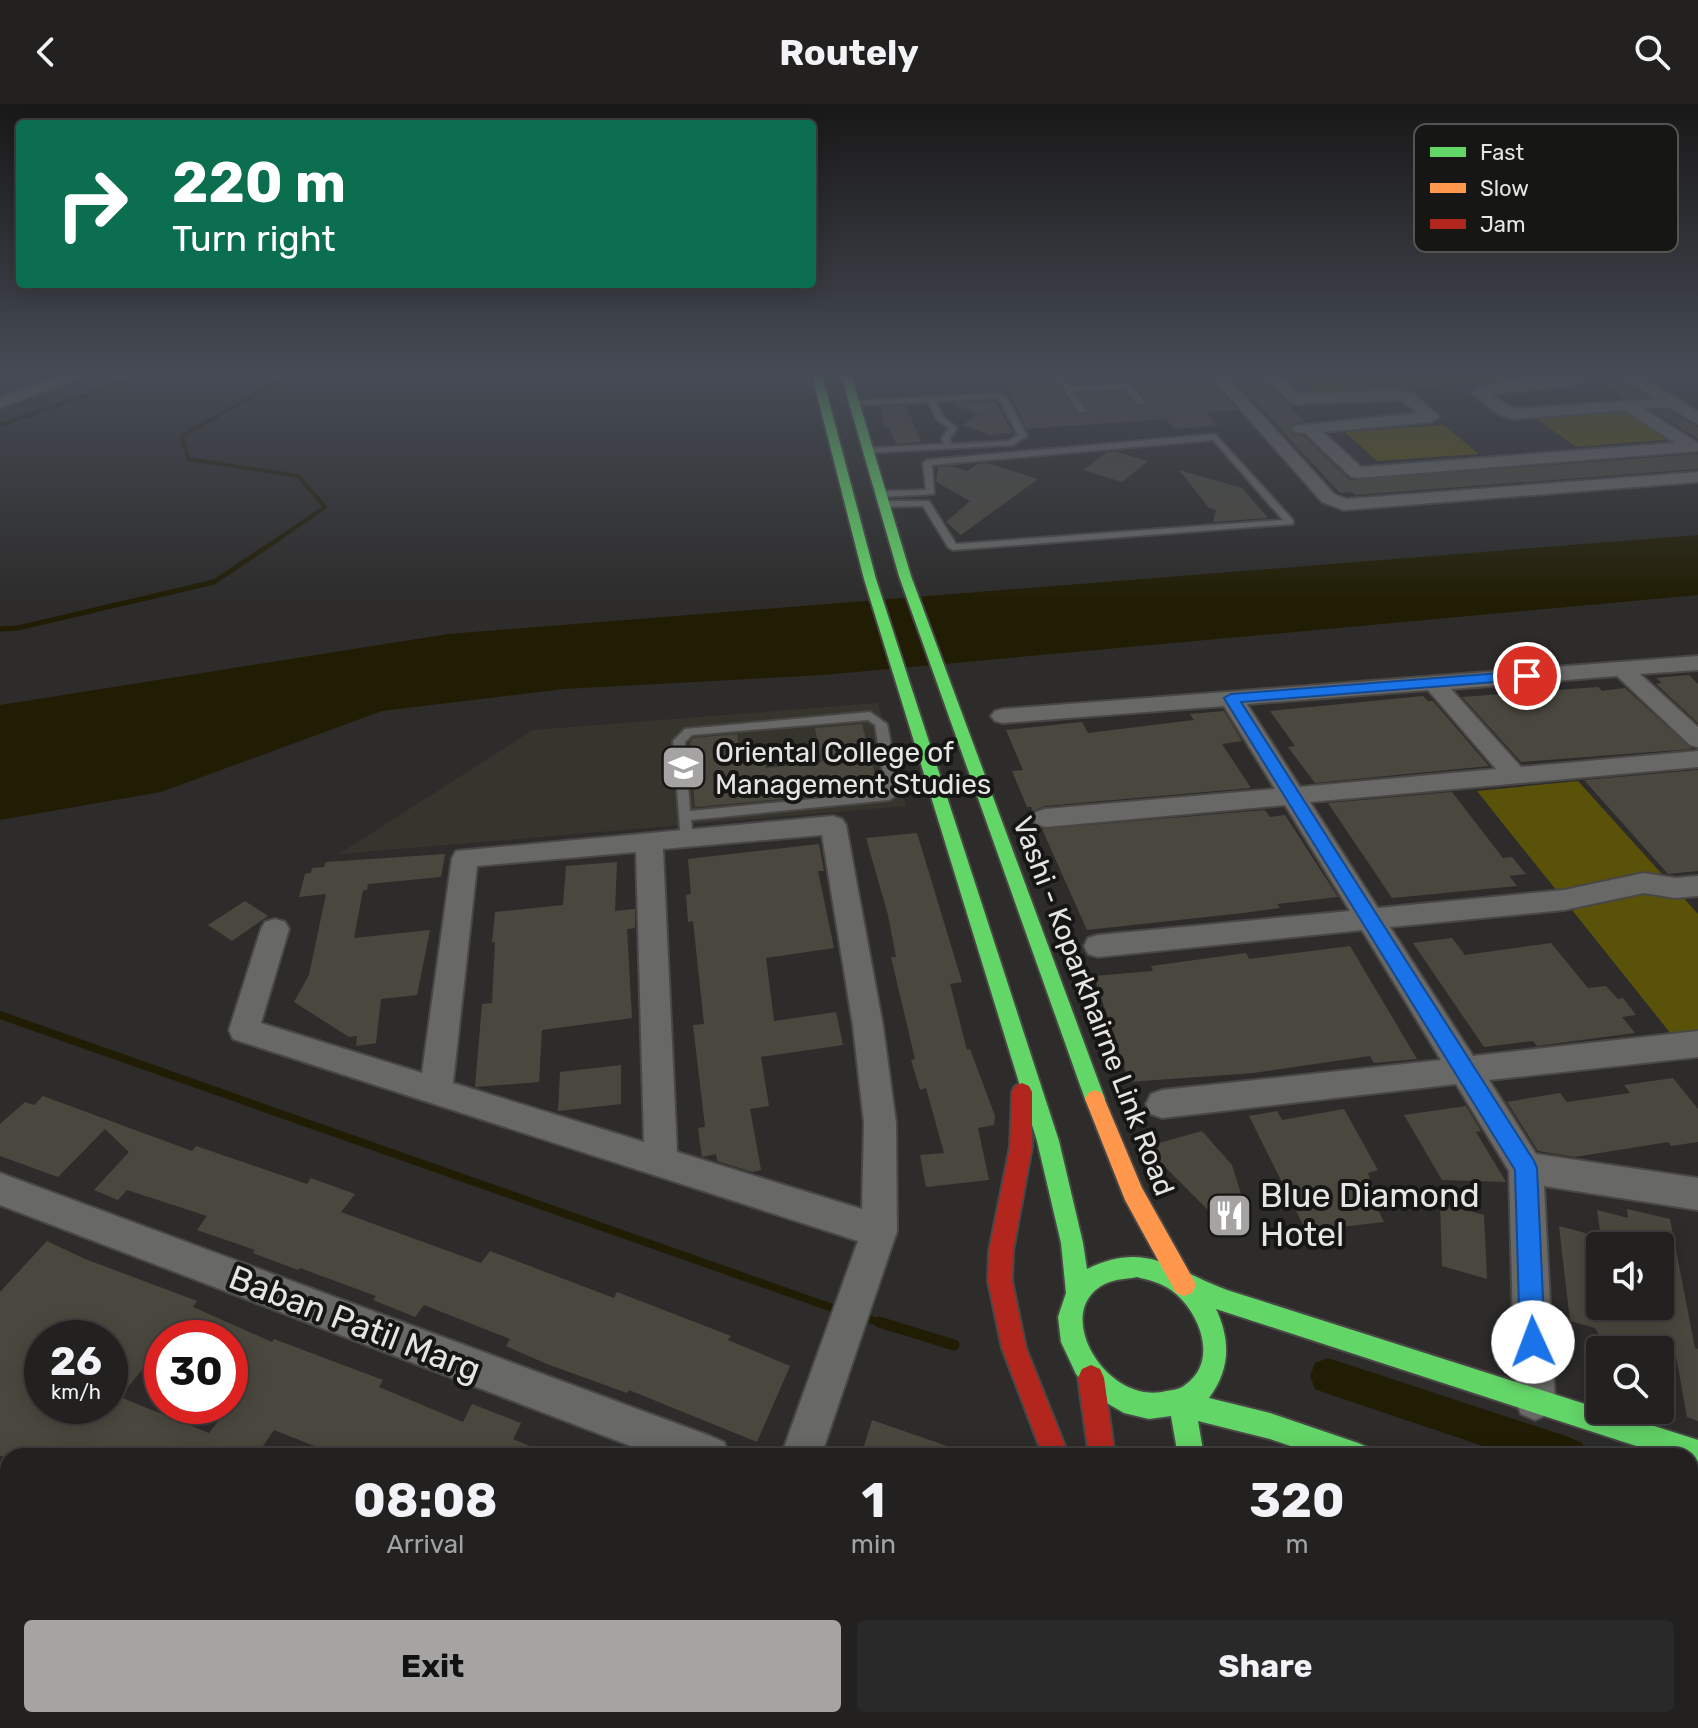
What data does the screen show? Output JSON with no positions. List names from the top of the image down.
{
  "streets": {
    "main road": ["Vashi - Koparkhairne Link Road"],
    "street": ["Baban Patil Marg"]
  },
  "places": {
    "school or university": ["Oriental College of Management Studies"],
    "restaurant": ["Blue Diamond Hotel"]
  },
  "legend": ["Fast", "Slow", "Jam"],
  "page": {
    "header": "Routely",
    "turn": ["220 m", "Turn right"],
    "speed": "26 km/h",
    "limit": "30",
    "eta": [
      "08:08",
      "Arrival",
      "1",
      "min",
      "320",
      "m"
    ],
    "buttons": ["Exit", "Share"]
  }
}
